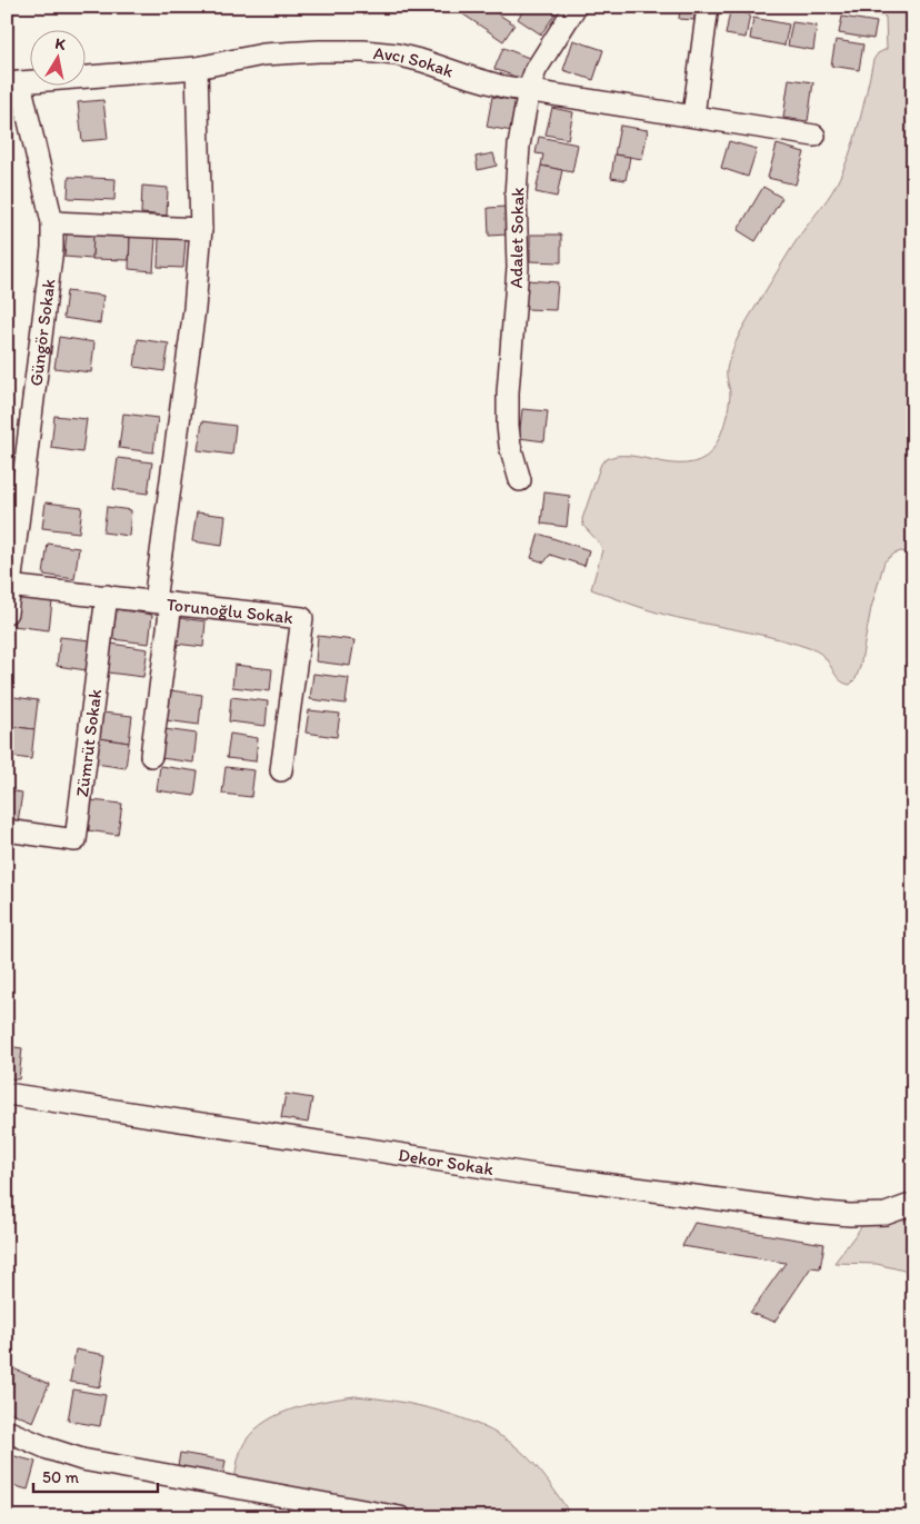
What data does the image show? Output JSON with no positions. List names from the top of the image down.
{
  "streets": {
    "street": [
      "Avcı Sokak",
      "Adalet Sokak",
      "Güngör Sokak",
      "Torunoğlu Sokak",
      "Zümrüt Sokak",
      "Dekor Sokak"
    ]
  },
  "crossings": [
    ["Avcı Sokak", "Adalet Sokak"],
    ["Avcı Sokak", "Güngör Sokak"],
    ["Güngör Sokak", "Torunoğlu Sokak"],
    ["Torunoğlu Sokak", "Zümrüt Sokak"]
  ],
  "scale_bar": "50 m",
  "north": "top"
}
